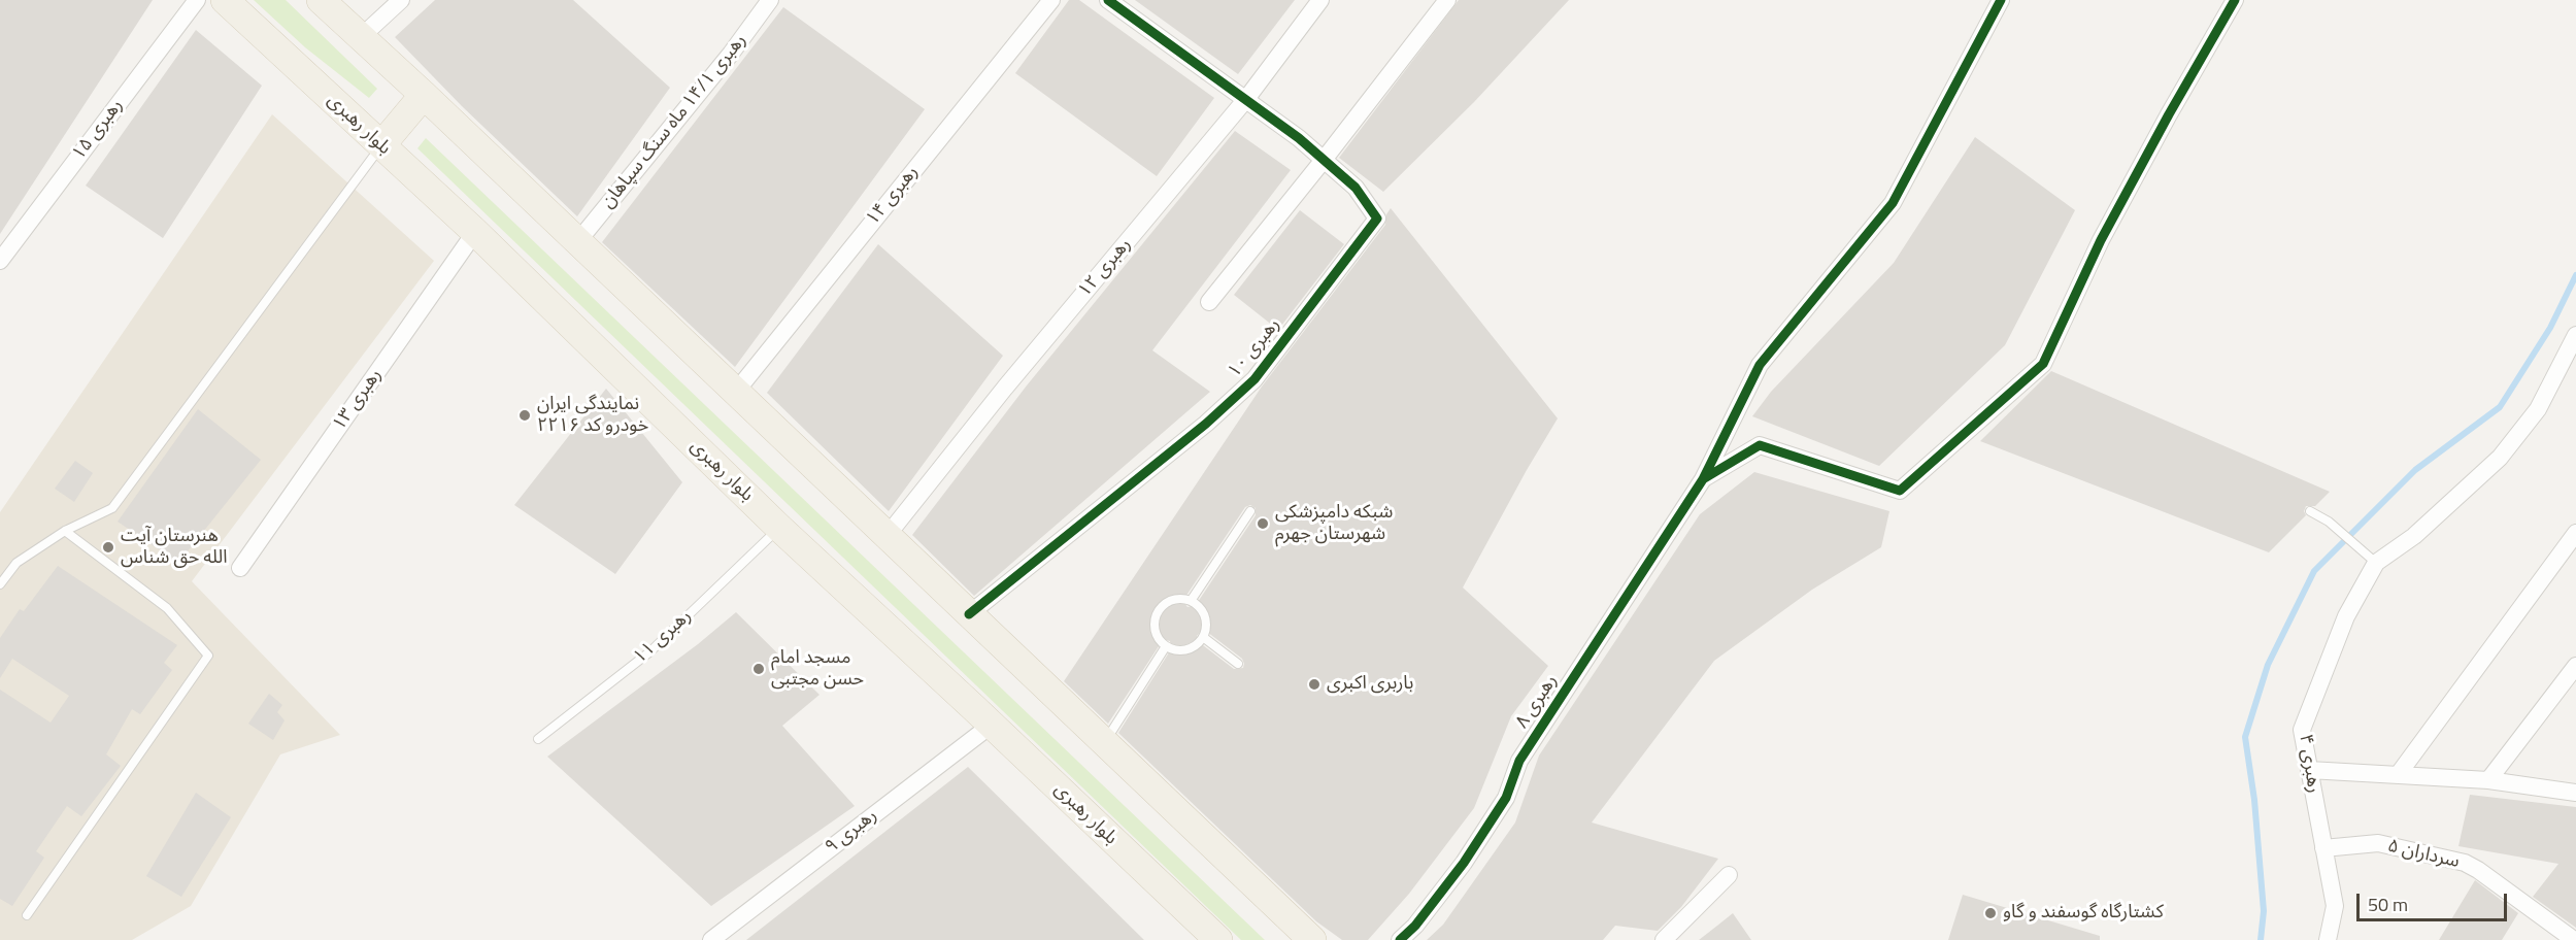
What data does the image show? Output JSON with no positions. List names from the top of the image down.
{
  "streets": {
    "main road": ["بلوار رهبری"],
    "street": [
      "رهبری ۱۴/۱ ماه سنگ سپاهان",
      "رهبری ۱۵",
      "رهبری ۱۴",
      "رهبری ۱۲",
      "رهبری ۱۰",
      "رهبری ۱۳",
      "رهبری ۸",
      "رهبری ۴",
      "رهبری ۹",
      "سرداران ۵"
    ],
    "lane": ["رهبری ۱۱"]
  },
  "crossings": [
    ["بلوار رهبری", "رهبری ۱۳"],
    ["بلوار رهبری", "رهبری ۱۱"],
    ["بلوار رهبری", "رهبری ۹"],
    ["رهبری ۱۲", "رهبری ۱۰"],
    ["رهبری ۴", "سرداران ۵"]
  ],
  "places": [
    "نمایندگی ایران خودرو کد ۲۲۱۶",
    "شبکه دامپزشکی شهرستان جهرم",
    "هنرستان آیت الله حق شناس",
    "مسجد امام حسن مجتبی",
    "باربری اکبری",
    "کشتارگاه گوسفند و گاو"
  ],
  "scale_bar": "50 m"
}
